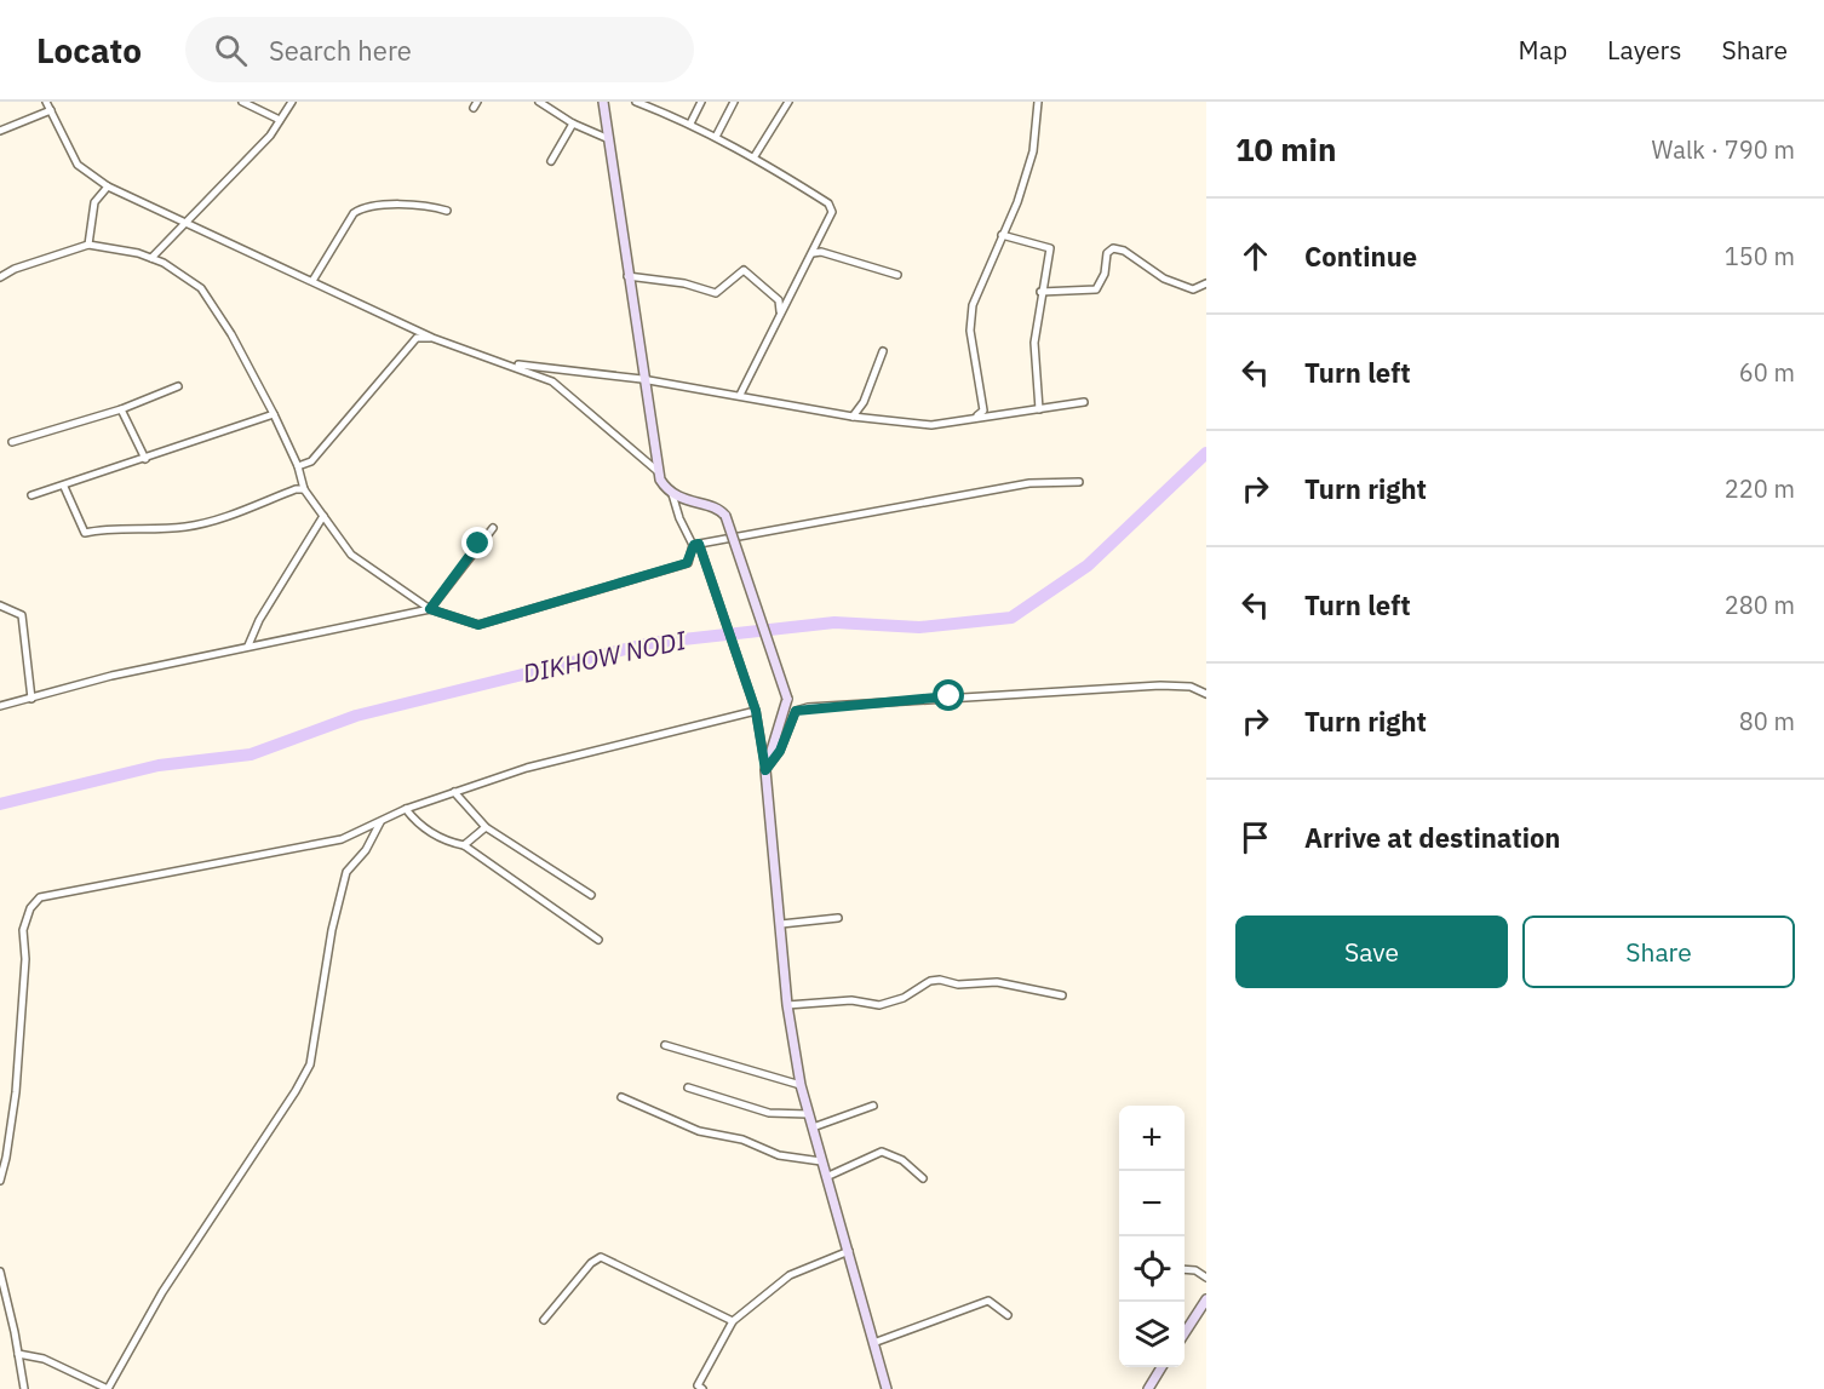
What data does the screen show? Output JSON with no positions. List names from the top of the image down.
{
  "water": ["DIKHOW NODI"],
  "page": {
    "header": "Locato",
    "search": "Search here",
    "nav": ["Map", "Layers", "Share"],
    "heading": ["10 min", "Walk · 790 m"],
    "list": [
      ["Continue", "150 m"],
      ["Turn left", "60 m"],
      ["Turn right", "220 m"],
      ["Turn left", "280 m"],
      ["Turn right", "80 m"],
      "Arrive at destination"
    ],
    "buttons": ["Save", "Share"],
    "map_buttons": ["+", "−"]
  }
}
